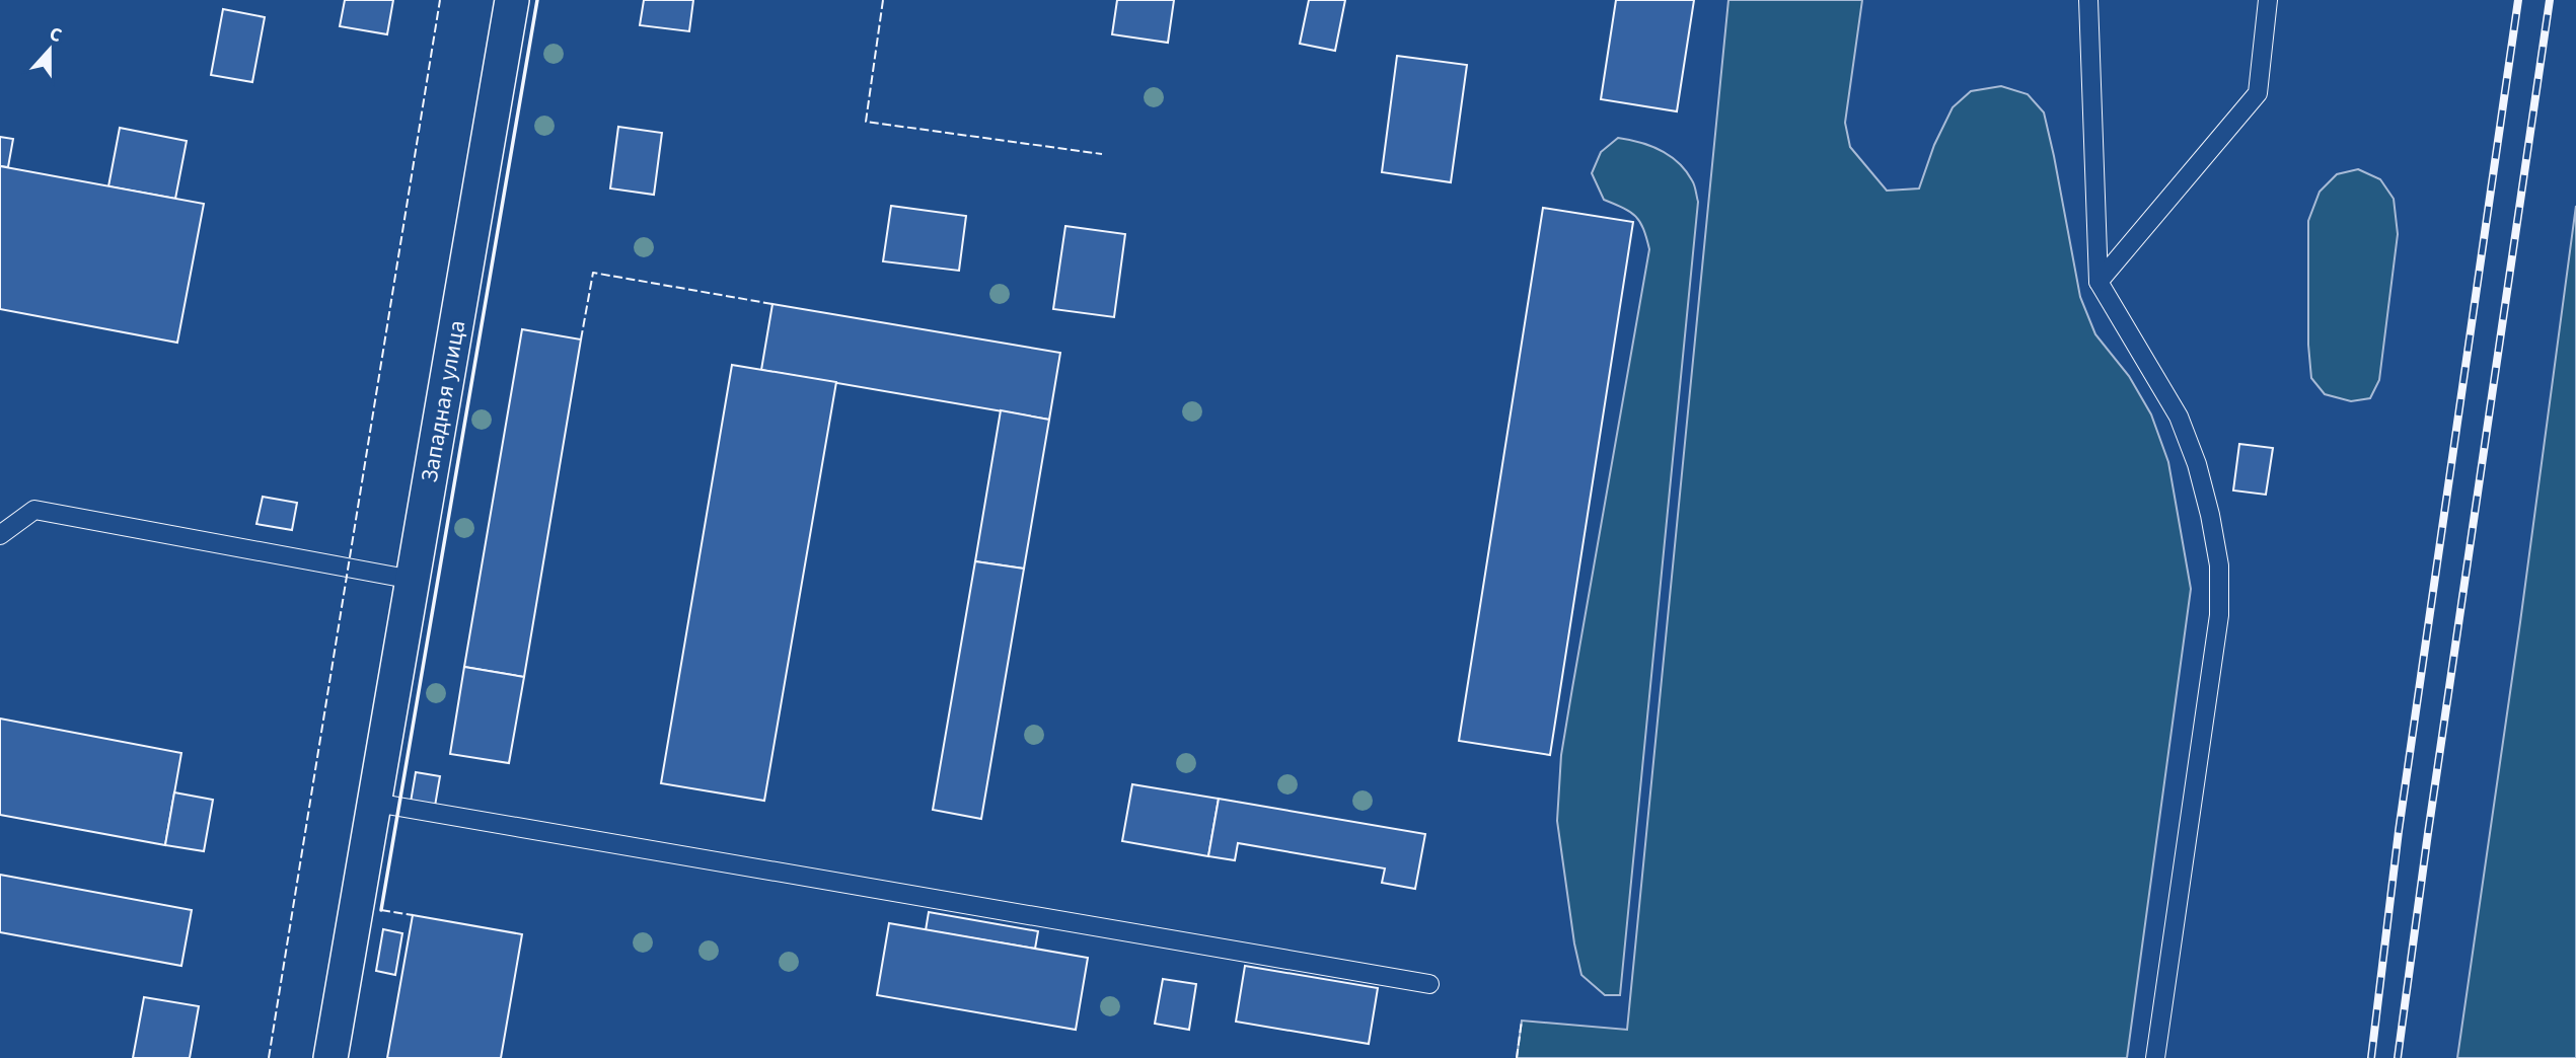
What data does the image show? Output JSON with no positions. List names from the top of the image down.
{
  "streets": {
    "street": ["Западная улица"]
  },
  "north": "top"
}
